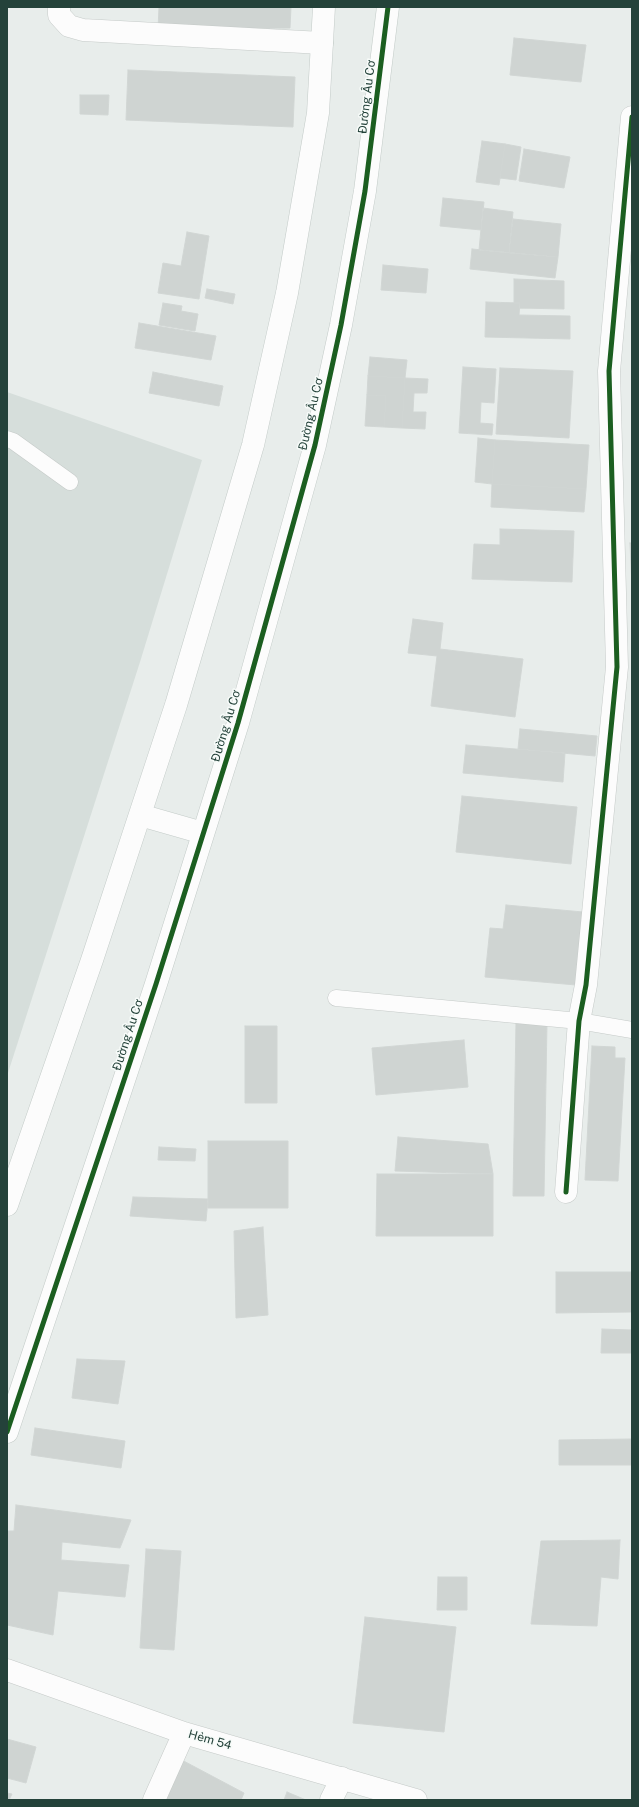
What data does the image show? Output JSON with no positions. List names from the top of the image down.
{
  "streets": {
    "street": ["Đường Âu Cơ", "Hẻm 54"]
  }
}
